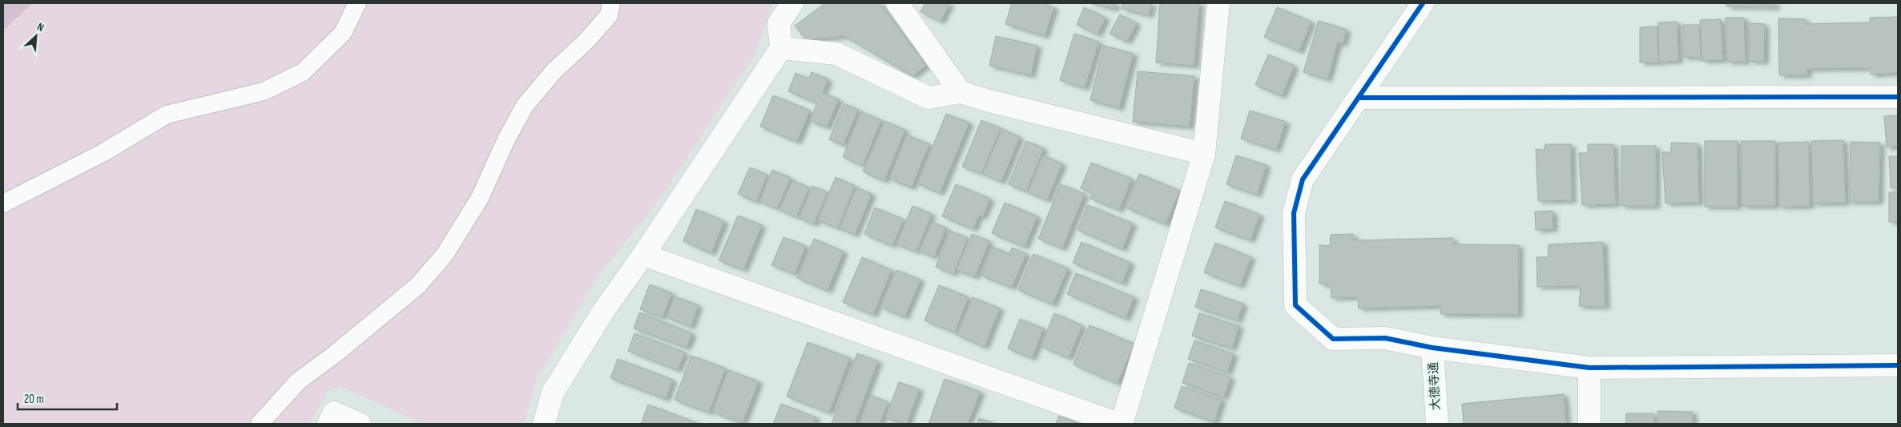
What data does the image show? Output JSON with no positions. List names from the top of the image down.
{
  "streets": {
    "street": ["大徳寺通"]
  },
  "scale_bar": "20 m",
  "north": "top right"
}
